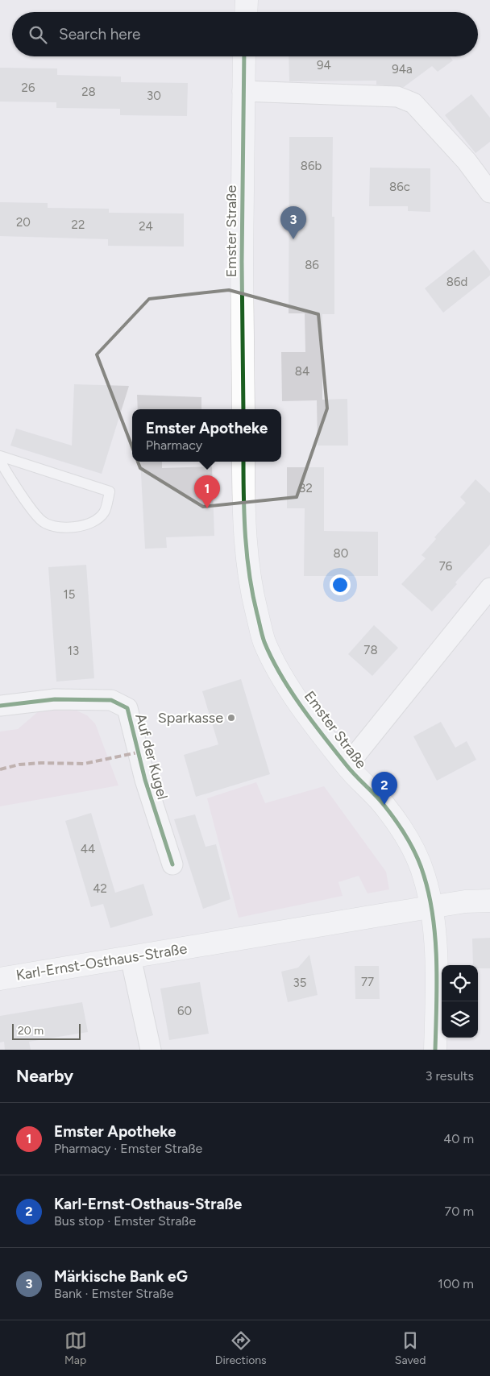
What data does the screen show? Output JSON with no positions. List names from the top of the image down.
{
  "streets": {
    "street": ["Emster Straße", "Auf der Kugel", "Karl-Ernst-Osthaus-Straße"]
  },
  "crossings": [
    ["Emster Straße", "Karl-Ernst-Osthaus-Straße"]
  ],
  "places": ["Sparkasse"],
  "house_numbers": [
    "94",
    "94a",
    "26",
    "28",
    "30",
    "86b",
    "86c",
    "20",
    "22",
    "24",
    "86",
    "86d",
    "84",
    "82",
    "80",
    "76",
    "15",
    "78",
    "13",
    "44",
    "42",
    "77",
    "35",
    "60"
  ],
  "scale_bar": "20 m",
  "page": {
    "search": "Search here",
    "pins": ["3", "1", "2"],
    "popup": ["Emster Apotheke", "Pharmacy"],
    "scale": "20 m",
    "heading": ["Nearby", "3 results"],
    "list": [
      {
        "mark": "1",
        "name": "Emster Apotheke",
        "note": "Pharmacy · Emster Straße",
        "value": "40 m"
      },
      {
        "mark": "2",
        "name": "Karl-Ernst-Osthaus-Straße",
        "note": "Bus stop · Emster Straße",
        "value": "70 m"
      },
      {
        "mark": "3",
        "name": "Märkische Bank eG",
        "note": "Bank · Emster Straße",
        "value": "100 m"
      }
    ],
    "nav": ["Map", "Directions", "Saved"]
  }
}
